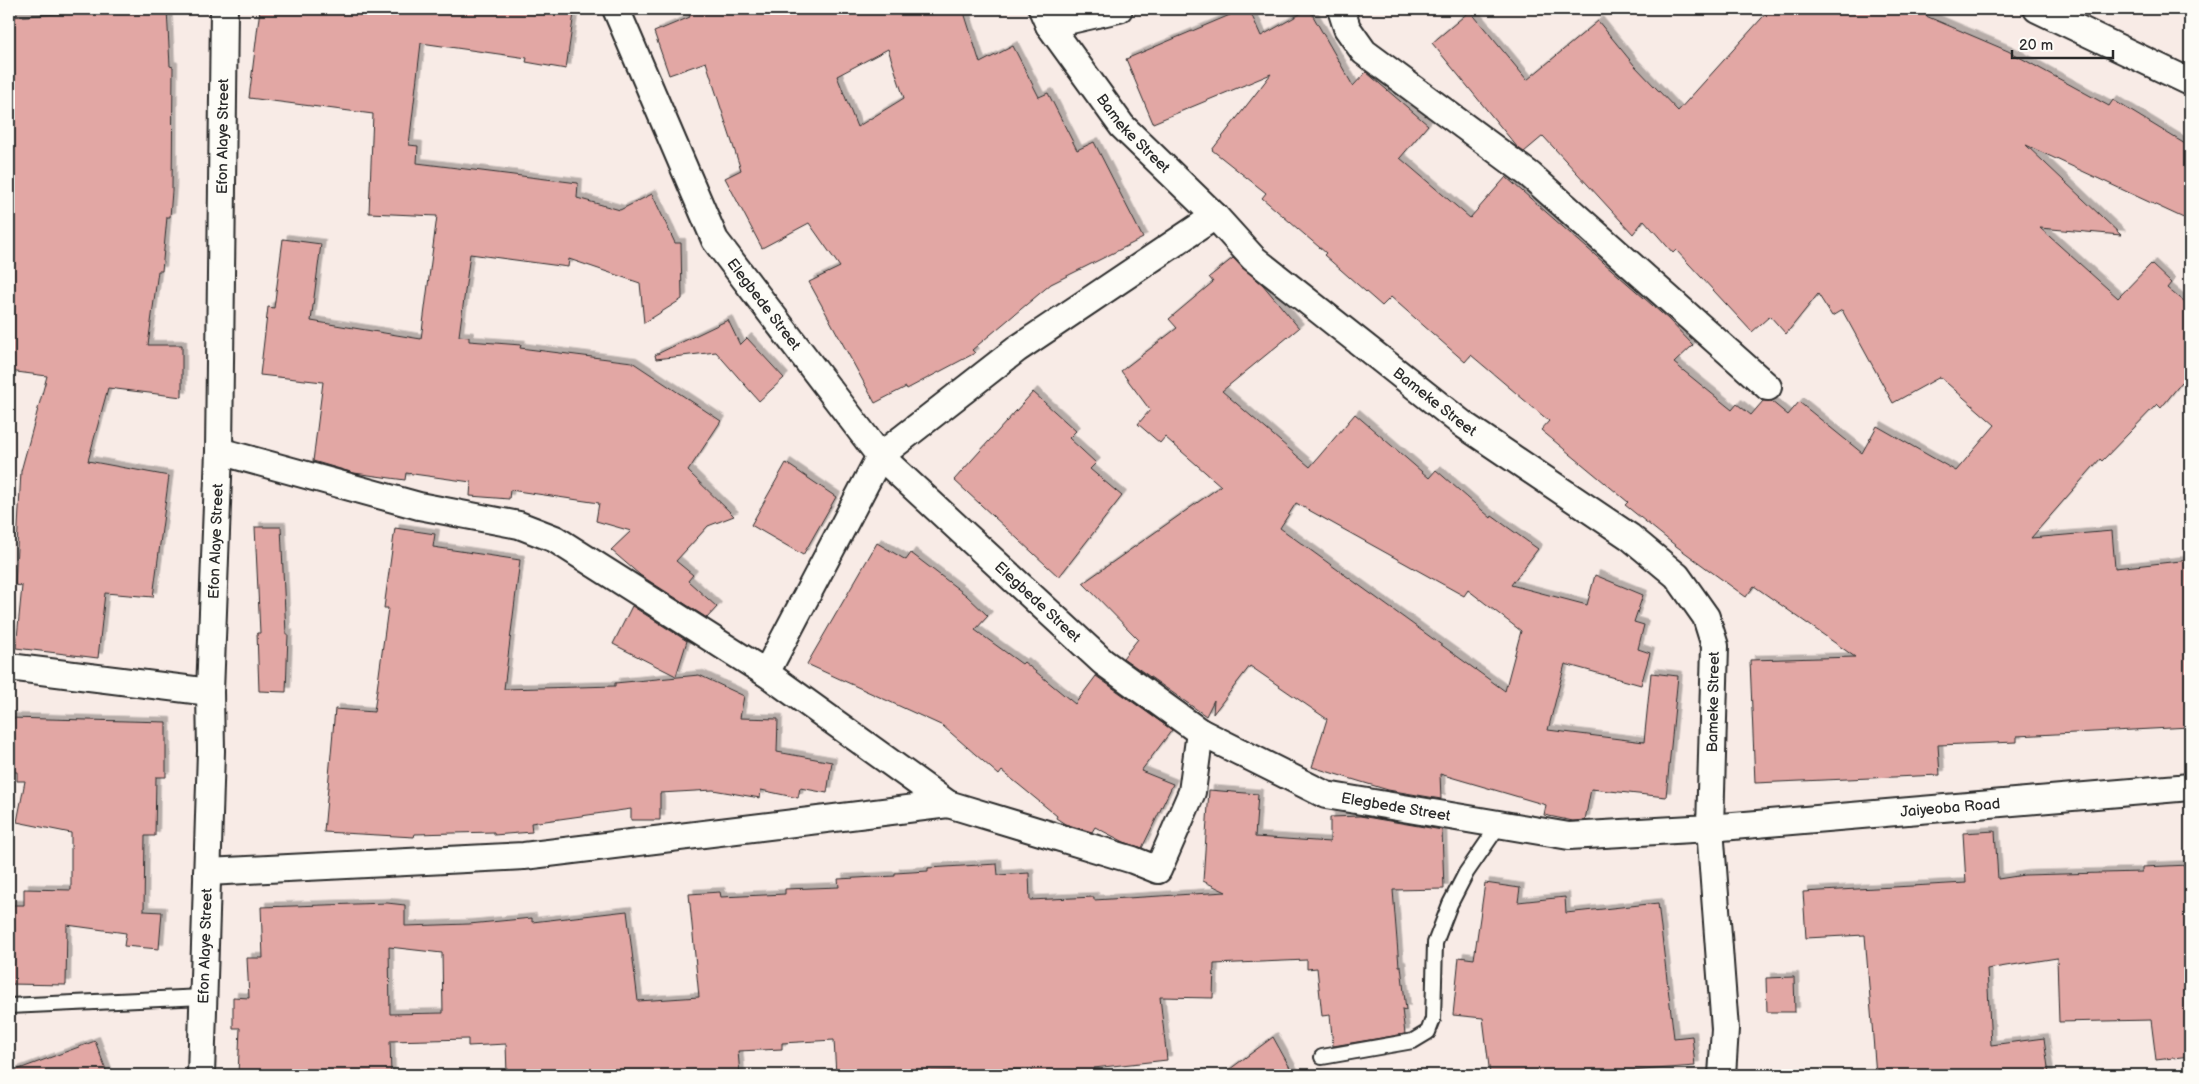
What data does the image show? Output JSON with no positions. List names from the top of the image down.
{
  "streets": {
    "street": [
      "Bameke Street",
      "Efon Alaye Street",
      "Elegbede Street",
      "Jaiyeoba Road"
    ]
  },
  "crossings": [
    ["Bameke Street", "Elegbede Street"],
    ["Bameke Street", "Jaiyeoba Road"],
    ["Elegbede Street", "Jaiyeoba Road"]
  ],
  "scale_bar": "20 m"
}
